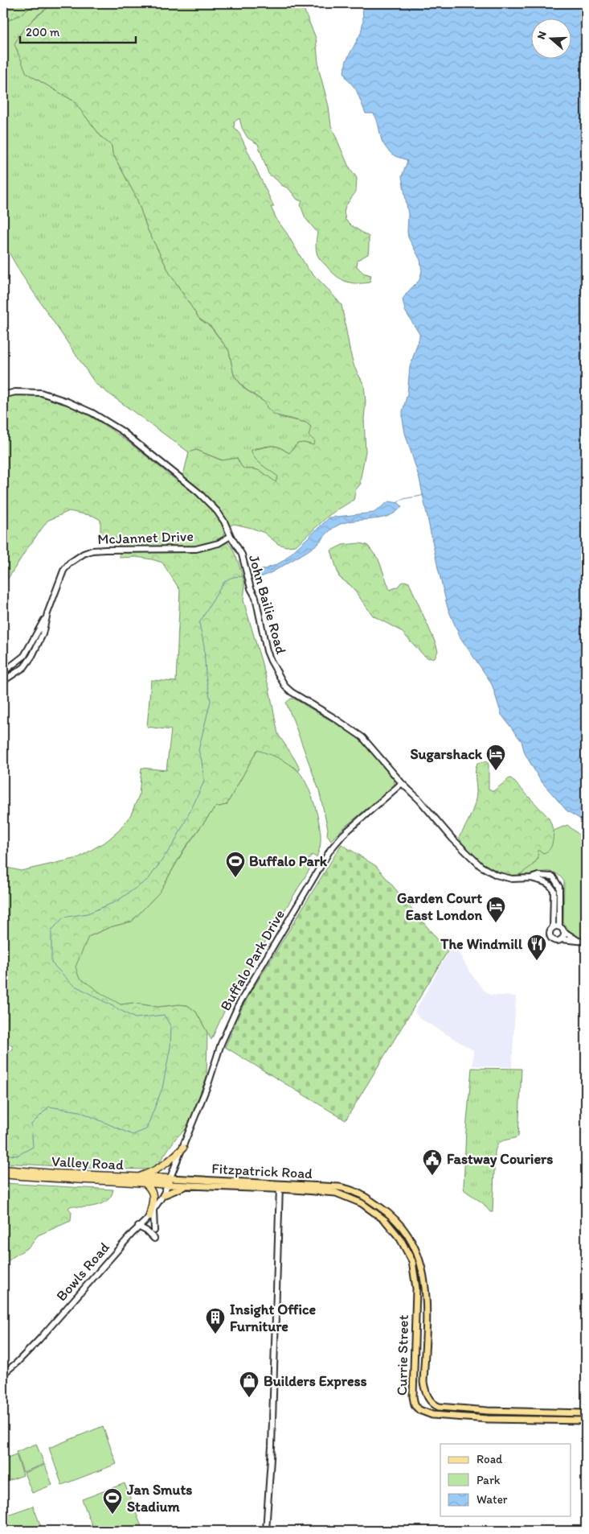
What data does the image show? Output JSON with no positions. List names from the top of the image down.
{
  "streets": {
    "highway": ["Valley Road"],
    "main road": ["Fitzpatrick Road", "Currie Street"],
    "street": [
      "McJannet Drive",
      "John Bailie Road",
      "Buffalo Park Drive",
      "Bowls Road"
    ]
  },
  "crossings": [
    ["McJannet Drive", "John Bailie Road"],
    ["John Bailie Road", "Buffalo Park Drive"],
    ["Buffalo Park Drive", "Valley Road"],
    ["Buffalo Park Drive", "Fitzpatrick Road"],
    ["Buffalo Park Drive", "Bowls Road"],
    ["Valley Road", "Fitzpatrick Road"],
    ["Valley Road", "Bowls Road"],
    ["Fitzpatrick Road", "Bowls Road"],
    ["Fitzpatrick Road", "Currie Street"]
  ],
  "places": {
    "hotel": ["Sugarshack", "Garden Court East London"],
    "sports": ["Buffalo Park", "Jan Smuts Stadium"],
    "restaurant": ["The Windmill"],
    "public building": ["Fastway Couriers"],
    "building": ["Insight Office Furniture"],
    "shop": ["Builders Express"]
  },
  "legend": ["Road", "Park", "Water"],
  "scale_bar": "200 m",
  "north": "left"
}
